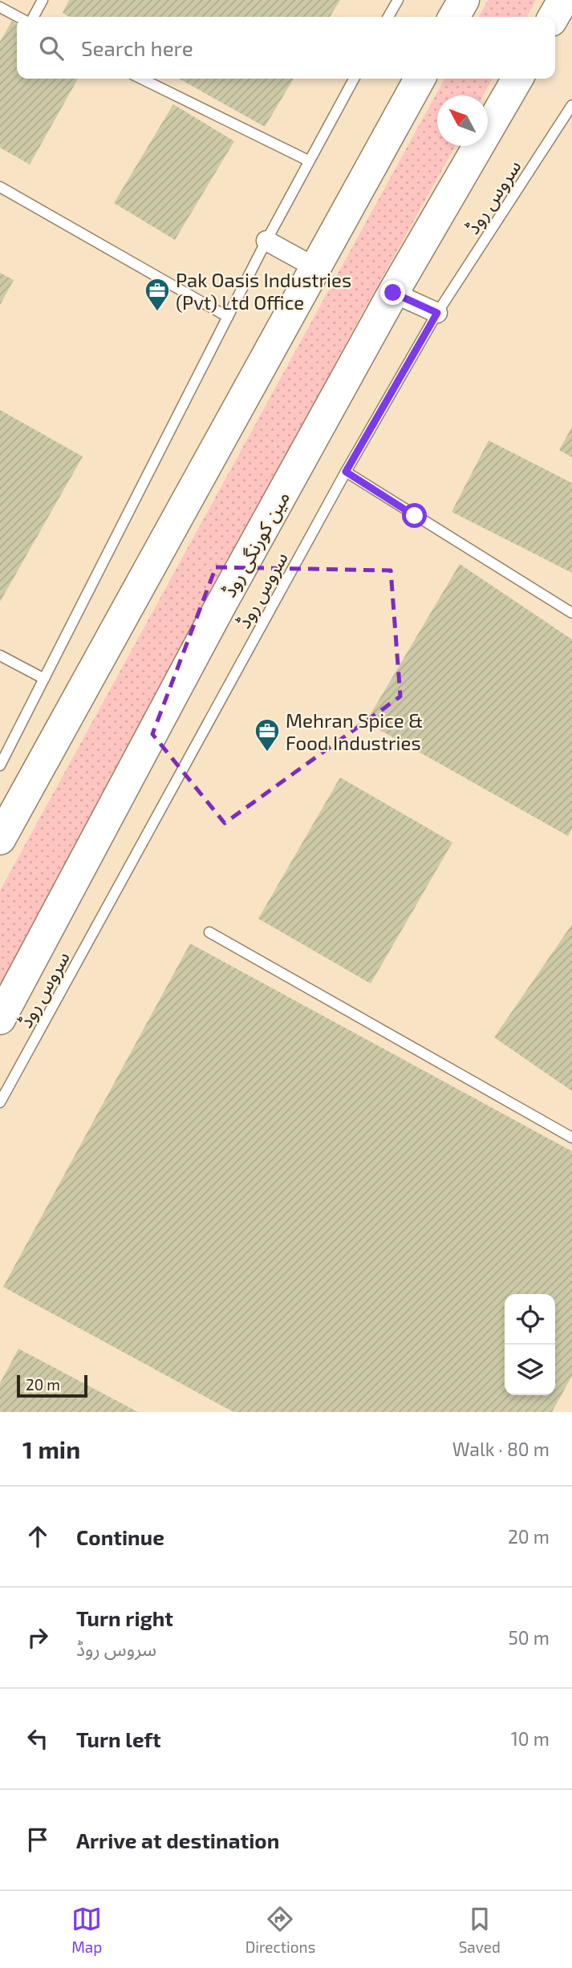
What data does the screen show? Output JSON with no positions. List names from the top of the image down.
{
  "streets": {
    "main road": ["مین کورنگی روڈ"],
    "lane": ["سروس روڈ"]
  },
  "places": {
    "office": ["Pak Oasis Industries (Pvt) Ltd Office", "Mehran Spice & Food Industries"]
  },
  "scale_bar": "20 m",
  "north": "top left",
  "page": {
    "search": "Search here",
    "scale": "20 m",
    "heading": ["1 min", "Walk · 80 m"],
    "list": [
      ["Continue", "20 m"],
      ["Turn right", "سروس روڈ", "50 m"],
      ["Turn left", "10 m"],
      "Arrive at destination"
    ],
    "nav": ["Map", "Directions", "Saved"]
  }
}
